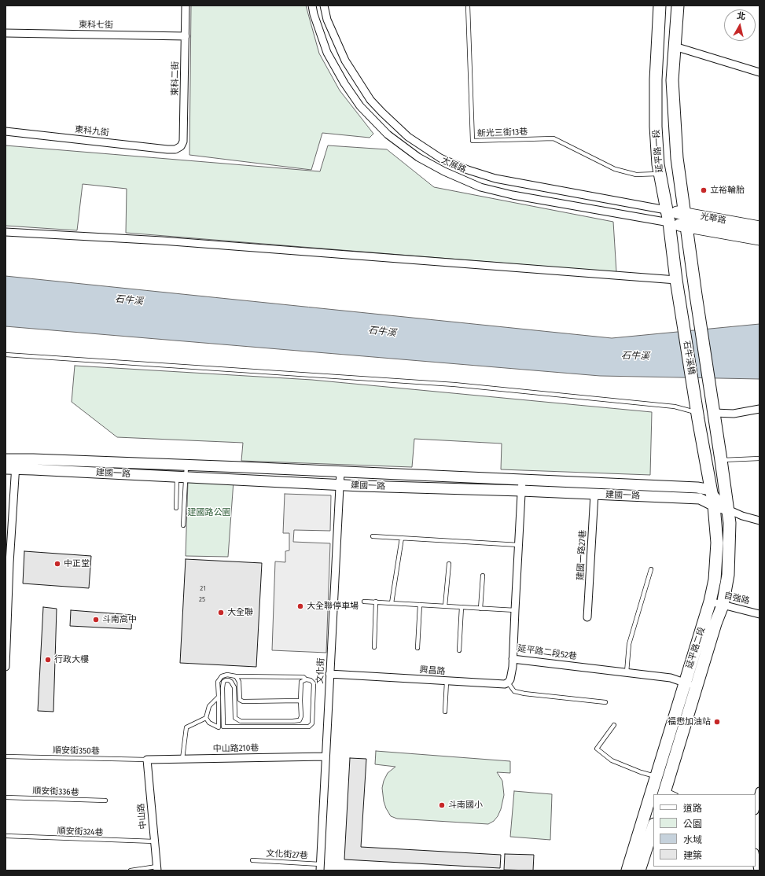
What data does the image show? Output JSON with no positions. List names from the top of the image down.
{
  "streets": {
    "main road": [
      "延平路一段",
      "光華路",
      "石牛溪橋",
      "延平路二段"
    ],
    "street": [
      "東科七街",
      "東科二街",
      "東科九街",
      "大展路",
      "建國一路",
      "建國一路27巷",
      "自強路",
      "延平路二段52巷",
      "文化街",
      "興昌路",
      "中山路210巷",
      "中山路"
    ],
    "lane": [
      "新光三街13巷",
      "順安街350巷",
      "順安街336巷",
      "順安街324巷",
      "文化街27巷"
    ]
  },
  "crossings": [
    ["東科七街", "東科二街"],
    ["東科二街", "東科九街"],
    ["新光三街13巷", "延平路一段"],
    ["延平路一段", "大展路"],
    ["延平路一段", "光華路"],
    ["延平路一段", "石牛溪橋"],
    ["大展路", "光華路"],
    ["石牛溪橋", "延平路二段"],
    ["建國一路", "建國一路27巷"],
    ["建國一路", "延平路二段"],
    ["建國一路", "延平路二段52巷"],
    ["建國一路", "文化街"],
    ["自強路", "延平路二段"],
    ["延平路二段", "延平路二段52巷"],
    ["文化街", "興昌路"],
    ["文化街", "中山路210巷"],
    ["文化街", "文化街27巷"],
    ["中山路210巷", "順安街350巷"],
    ["中山路210巷", "中山路"],
    ["順安街350巷", "中山路"],
    ["中山路", "順安街324巷"]
  ],
  "water": ["石牛溪"],
  "parks": ["建國路公園"],
  "places": [
    "立裕輪胎",
    "中正堂",
    "大全聯停車場",
    "大全聯",
    "斗南高中",
    "行政大樓",
    "福懋加油站",
    "斗南國小"
  ],
  "house_numbers": ["21", "25"],
  "legend": [
    "道路",
    "公園",
    "水域",
    "建築"
  ],
  "north": "top"
}
